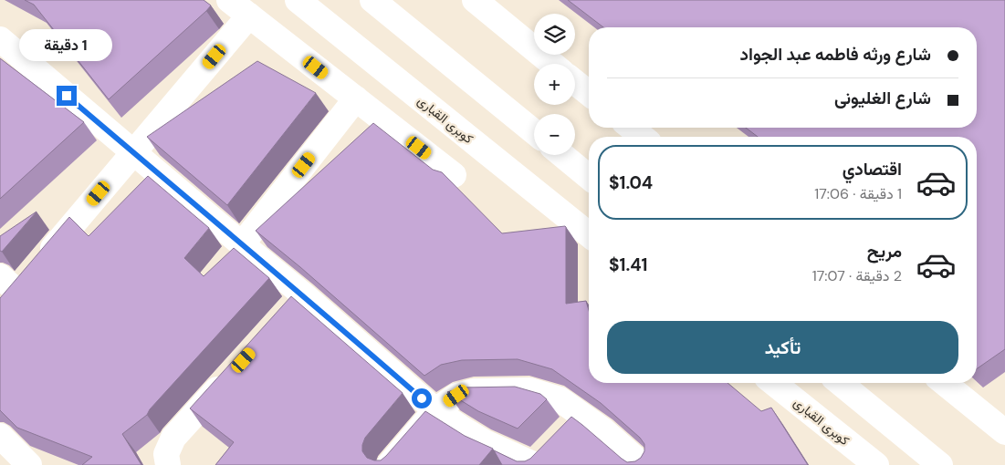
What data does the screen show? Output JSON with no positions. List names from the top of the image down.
{
  "streets": {
    "street": ["كوبرى القبارى"]
  },
  "page": {
    "map_buttons": ["+", "−"],
    "banner": ["شارع ورثه فاطمه عبد الجواد", "شارع الغليونى"],
    "bubble": "1 دقيقة",
    "list": [
      {
        "name": "اقتصادي",
        "note": "1 دقيقة · 17:06",
        "value": "$1.04"
      },
      {
        "name": "مريح",
        "note": "2 دقيقة · 17:07",
        "value": "$1.41"
      }
    ],
    "buttons": "تأكيد"
  }
}
